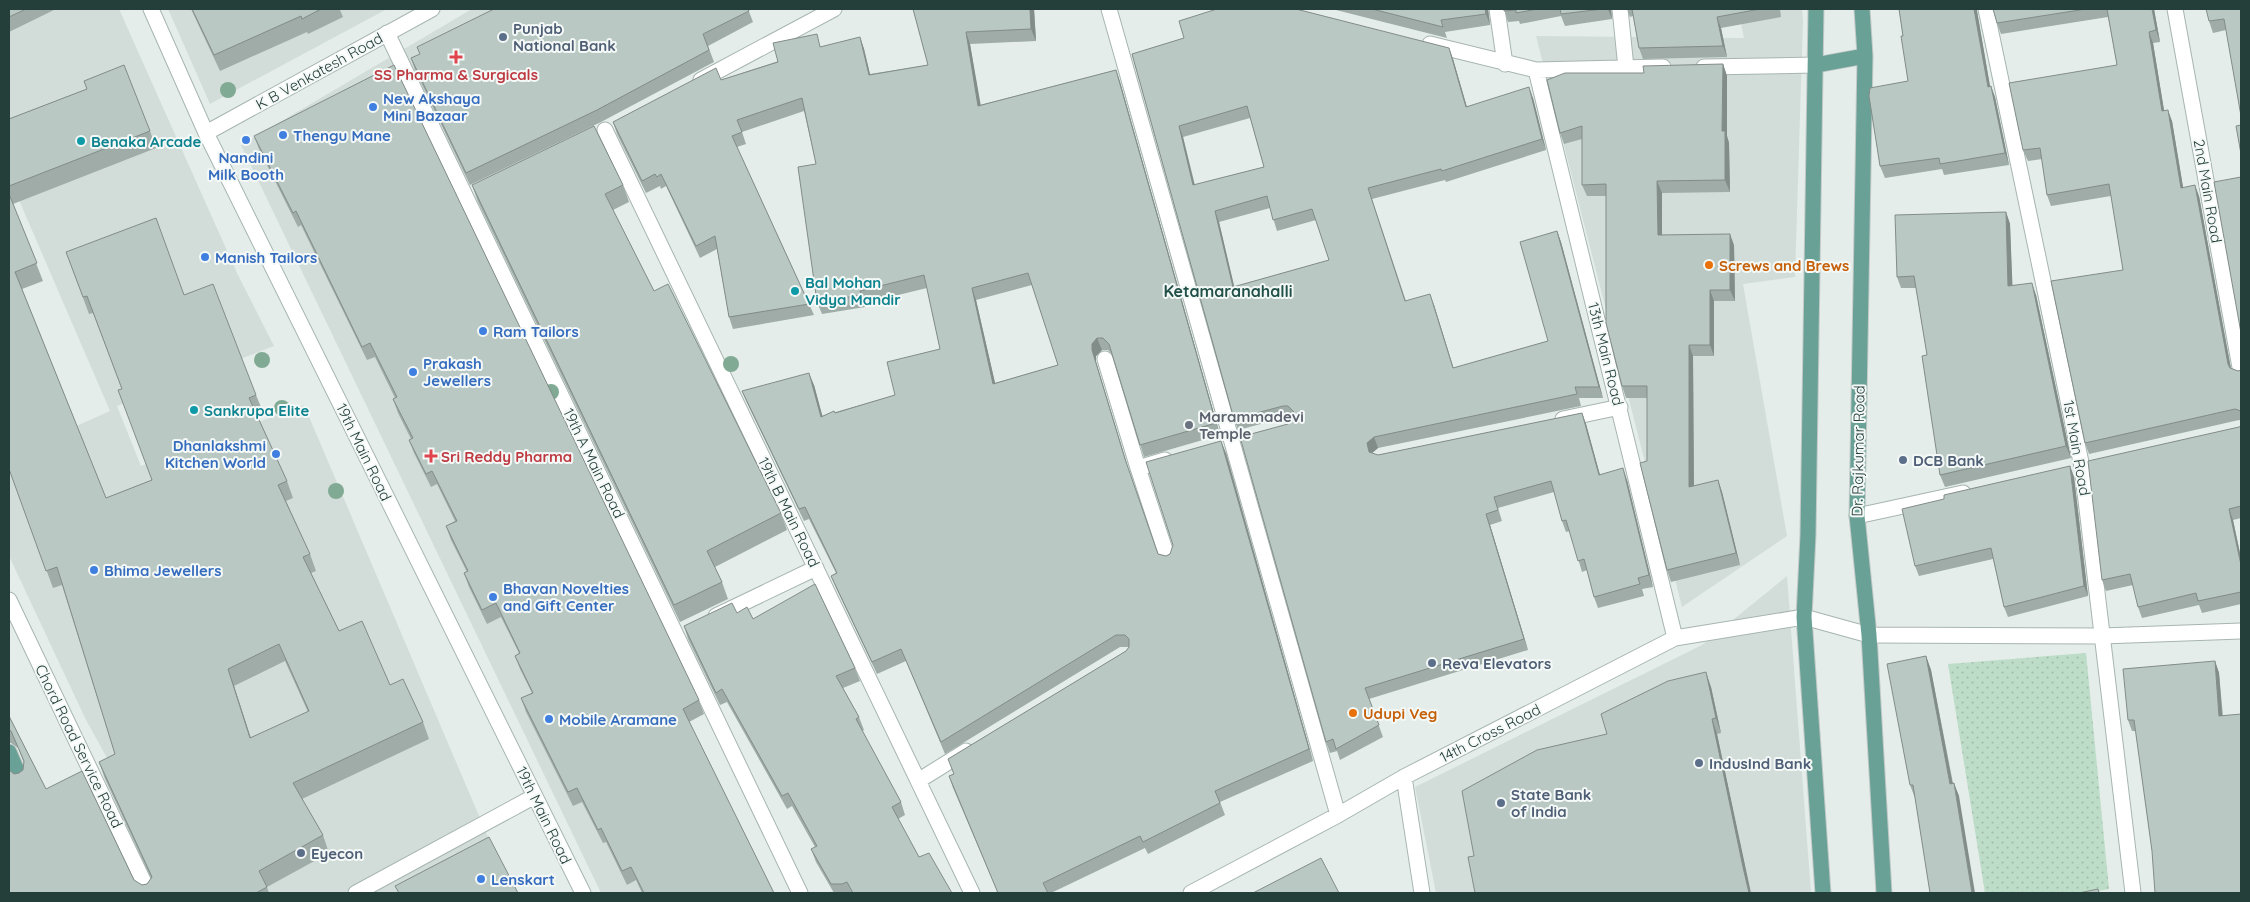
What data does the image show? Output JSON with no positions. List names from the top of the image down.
{
  "streets": {
    "main road": ["Dr. Rajkumar Road"],
    "street": [
      "K B Venkatesh Road",
      "2nd Main Road",
      "13th Main Road",
      "1st Main Road",
      "19th Main Road",
      "19th A Main Road",
      "19th B Main Road",
      "14th Cross Road",
      "Chord Road Service Road"
    ]
  },
  "crossings": [
    ["K B Venkatesh Road", "19th Main Road"],
    ["K B Venkatesh Road", "19th A Main Road"],
    ["13th Main Road", "14th Cross Road"]
  ],
  "districts": ["Ketamaranahalli"],
  "places": {
    "other": [
      "Punjab National Bank",
      "New Akshaya Mini Bazaar",
      "Thengu Mane",
      "Nandini Milk Booth",
      "Benaka Arcade",
      "Manish Tailors",
      "Screws and Brews",
      "Bal Mohan Vidya Mandir",
      "Ram Tailors",
      "Prakash Jewellers",
      "Sankrupa Elite",
      "Marammadevi Temple",
      "Dhanlakshmi Kitchen World",
      "DCB Bank",
      "Bhima Jewellers",
      "Bhavan Novelties and Gift Center",
      "Reva Elevators",
      "Udupi Veg",
      "Mobile Aramane",
      "IndusInd Bank",
      "State Bank of India",
      "Eyecon",
      "Lenskart"
    ],
    "health": ["SS Pharma & Surgicals", "Sri Reddy Pharma"]
  }
}
